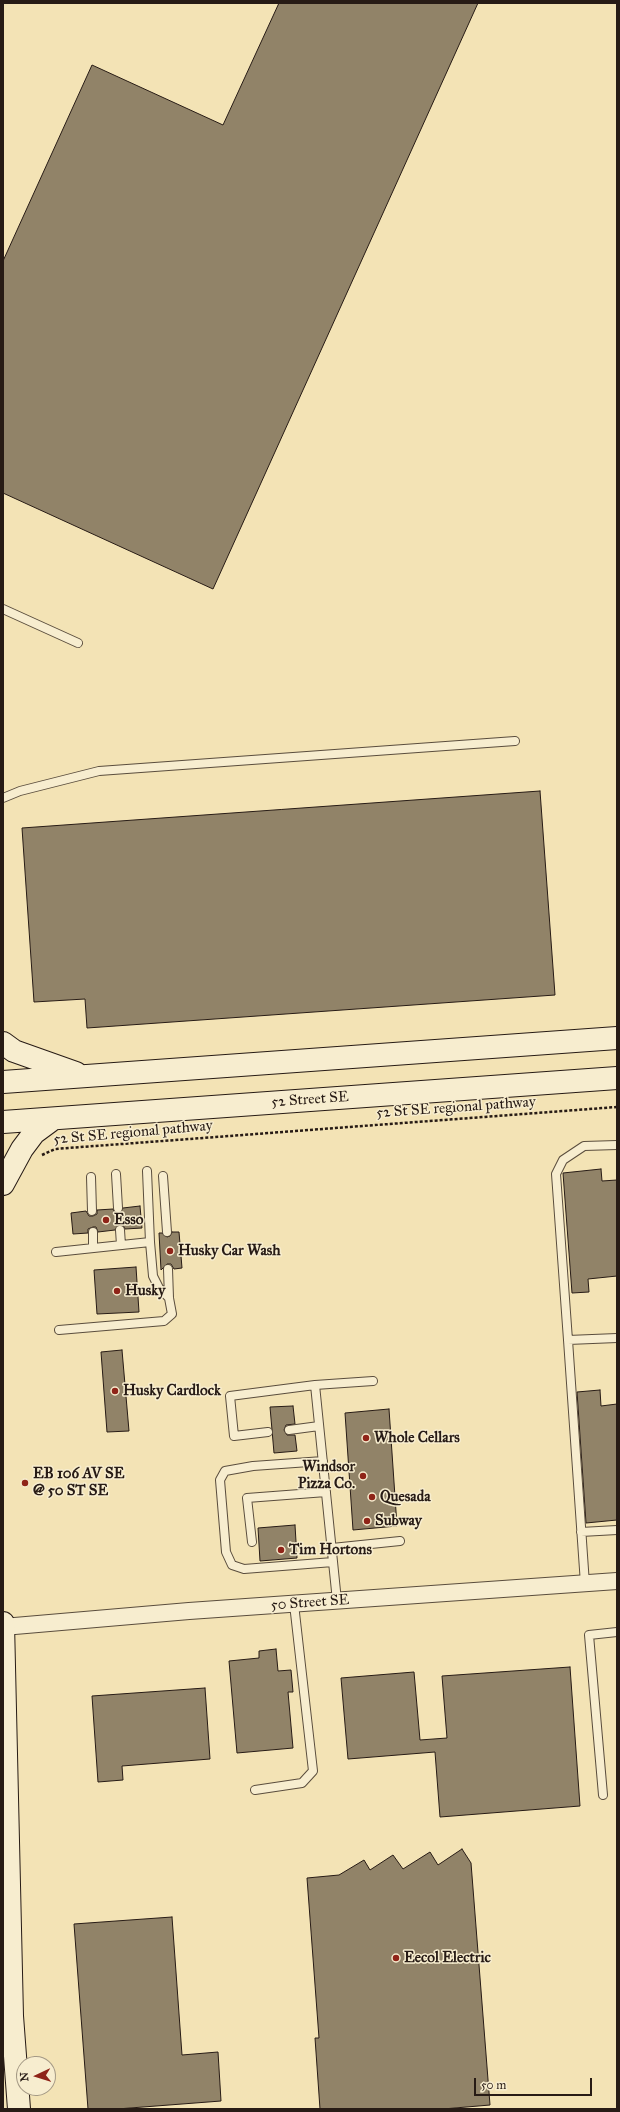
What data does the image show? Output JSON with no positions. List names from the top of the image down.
{
  "streets": {
    "main road": ["52 Street SE"],
    "street": ["50 Street SE"],
    "path": ["52 St SE regional pathway"]
  },
  "places": [
    "Esso",
    "Husky Car Wash",
    "Husky",
    "Husky Cardlock",
    "Whole Cellars",
    "Windsor Pizza Co.",
    "EB 106 AV SE @ 50 ST SE",
    "Quesada",
    "Subway",
    "Tim Hortons",
    "Eecol Electric"
  ],
  "scale_bar": "50 m",
  "north": "left"
}
